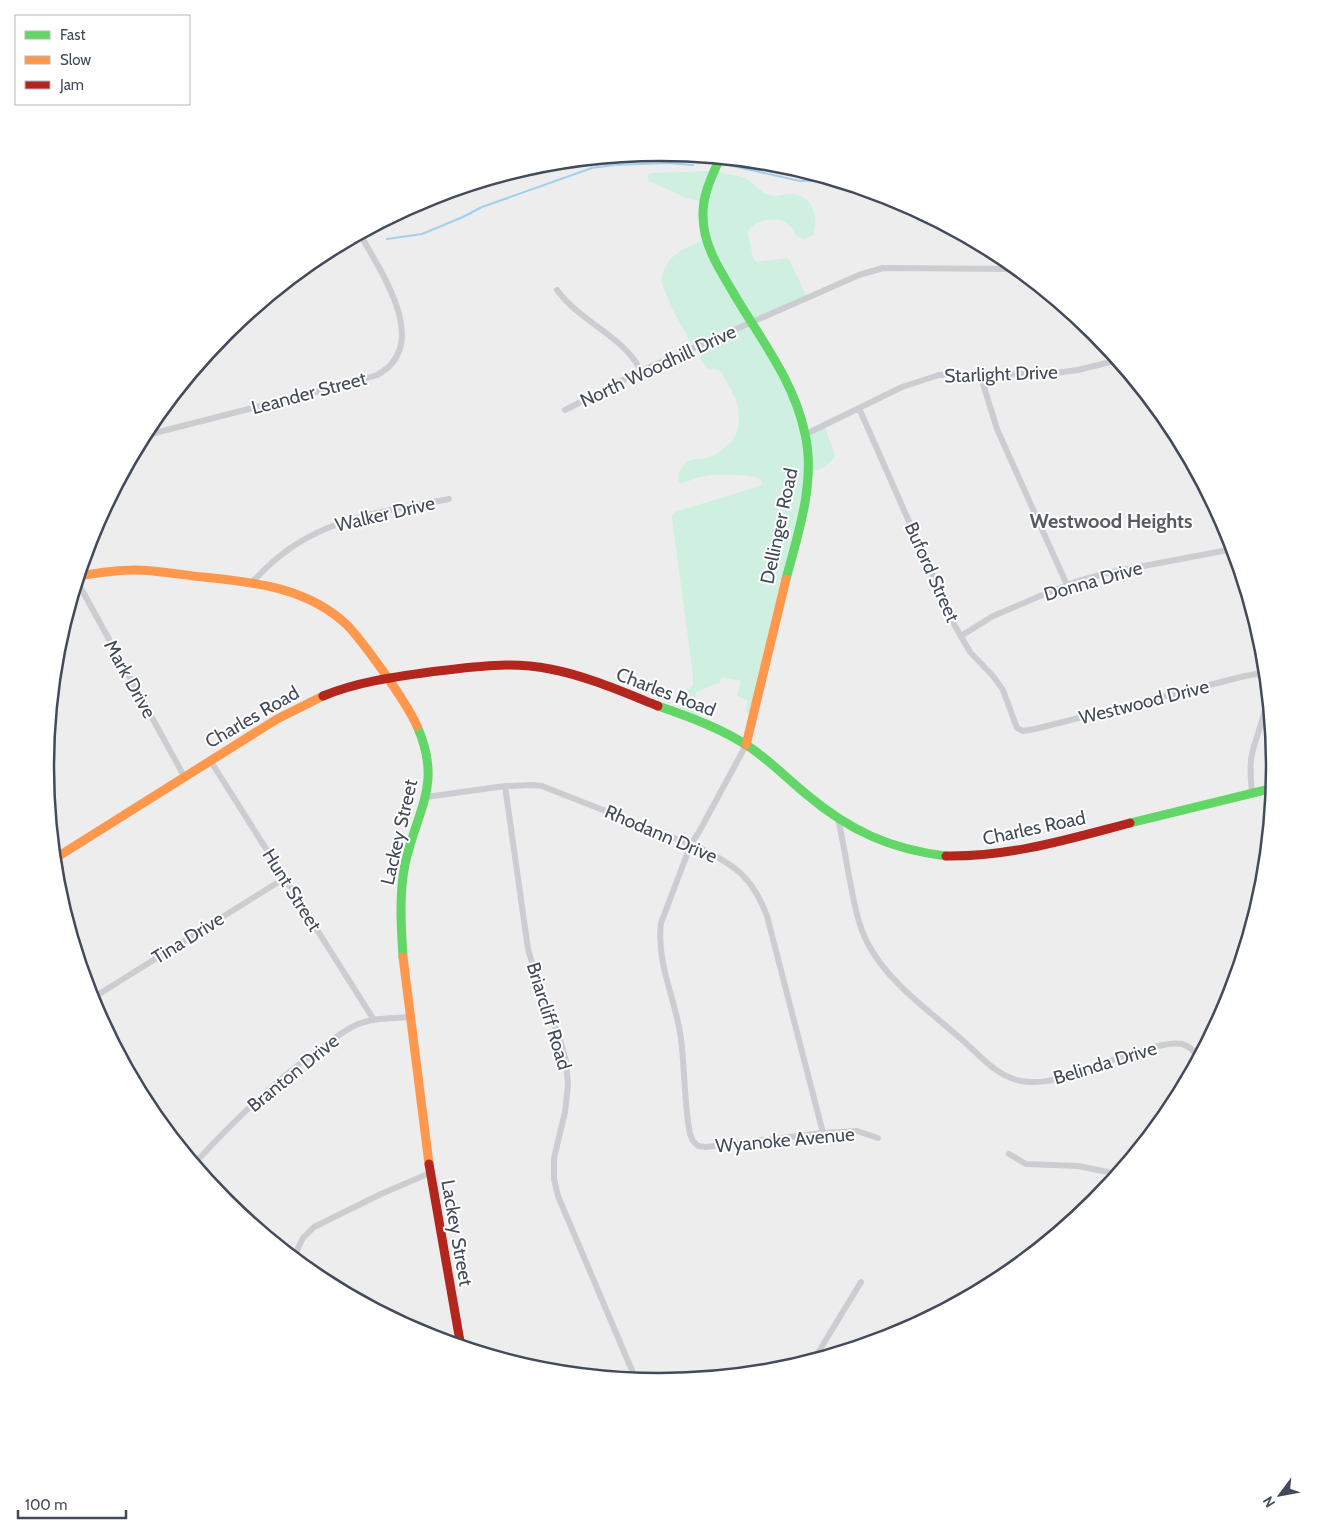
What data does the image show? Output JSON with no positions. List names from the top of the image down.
{
  "streets": {
    "street": [
      "North Woodhill Drive",
      "Starlight Drive",
      "Leander Street",
      "Walker Drive",
      "Dellinger Road",
      "Buford Street",
      "Donna Drive",
      "Mark Drive",
      "Charles Road",
      "Westwood Drive",
      "Lackey Street",
      "Rhodann Drive",
      "Hunt Street",
      "Tina Drive",
      "Briarcliff Road",
      "Belinda Drive",
      "Branton Drive",
      "Wyanoke Avenue"
    ]
  },
  "crossings": [
    ["North Woodhill Drive", "Dellinger Road"],
    ["Starlight Drive", "Dellinger Road"],
    ["Starlight Drive", "Buford Street"],
    ["Walker Drive", "Lackey Street"],
    ["Dellinger Road", "Charles Road"],
    ["Dellinger Road", "Wyanoke Avenue"],
    ["Buford Street", "Donna Drive"],
    ["Buford Street", "Westwood Drive"],
    ["Mark Drive", "Charles Road"],
    ["Charles Road", "Lackey Street"],
    ["Charles Road", "Hunt Street"],
    ["Charles Road", "Belinda Drive"],
    ["Charles Road", "Wyanoke Avenue"],
    ["Lackey Street", "Rhodann Drive"],
    ["Lackey Street", "Branton Drive"],
    ["Rhodann Drive", "Briarcliff Road"],
    ["Rhodann Drive", "Wyanoke Avenue"],
    ["Hunt Street", "Tina Drive"],
    ["Hunt Street", "Branton Drive"]
  ],
  "districts": ["Westwood Heights"],
  "legend": ["Fast", "Slow", "Jam"],
  "scale_bar": "100 m",
  "north": "bottom left"
}
